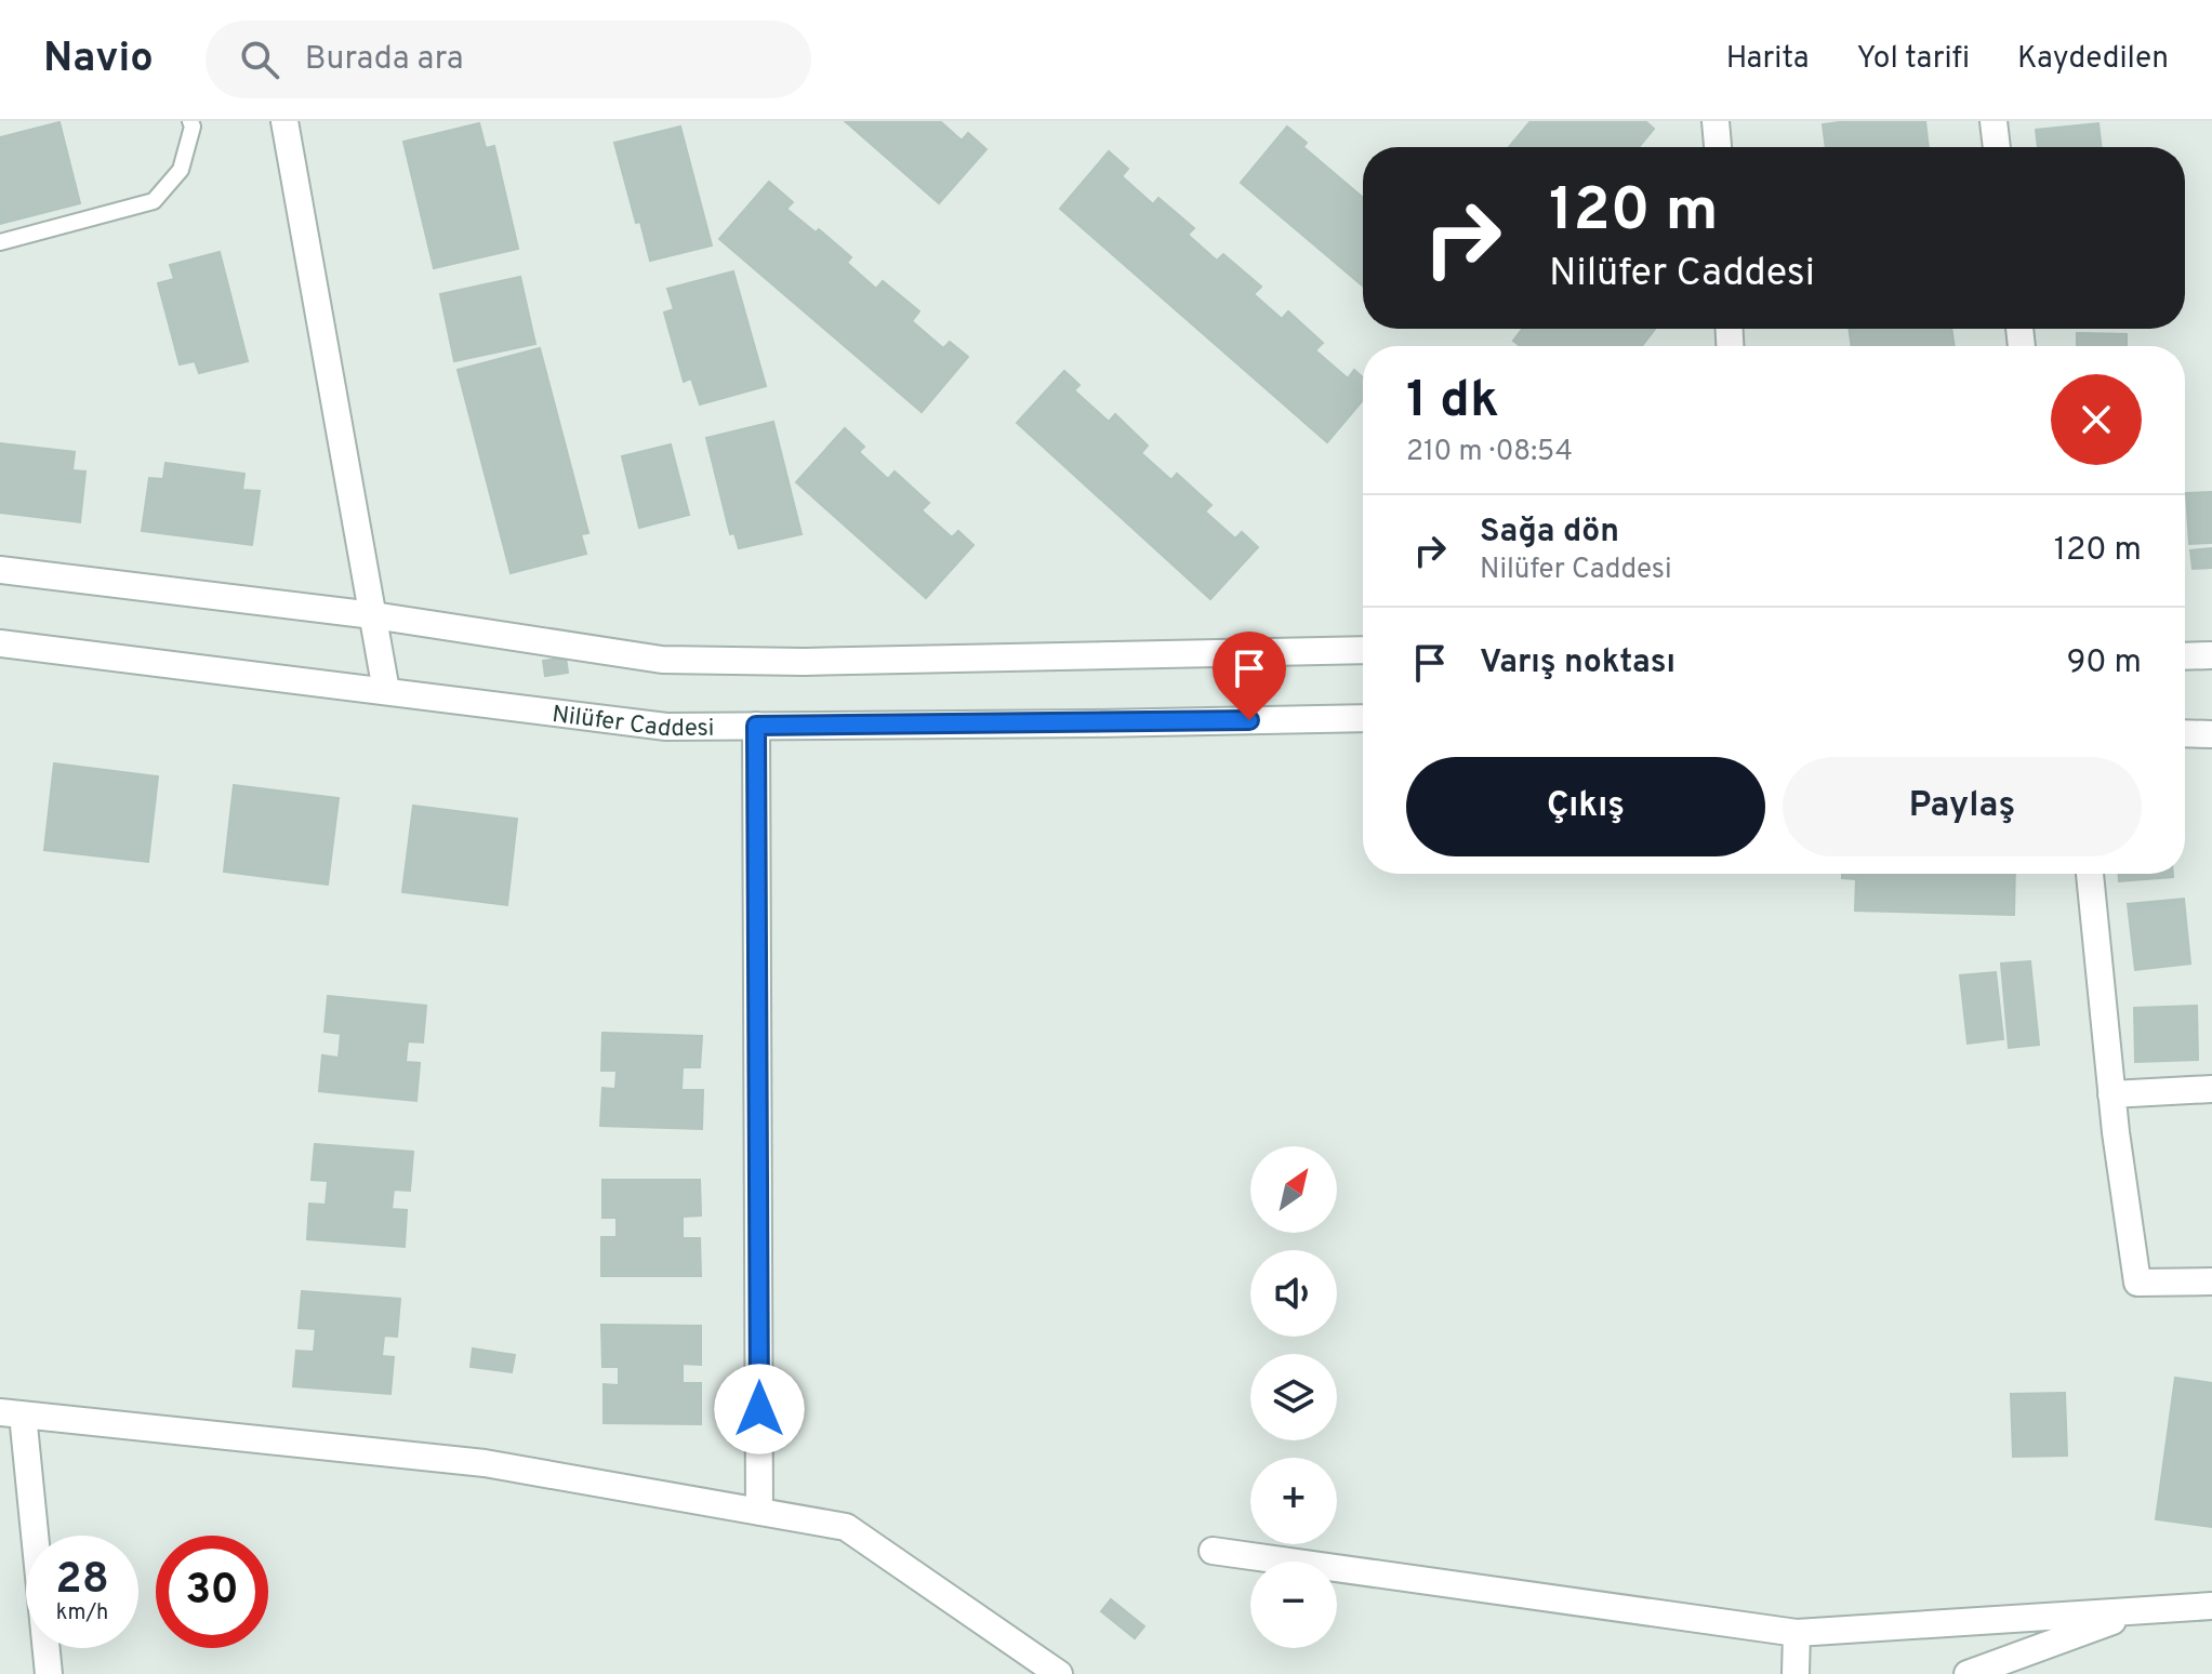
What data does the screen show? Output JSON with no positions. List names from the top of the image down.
{
  "streets": {
    "street": ["Nilüfer Caddesi"]
  },
  "north": "top right",
  "page": {
    "header": "Navio",
    "search": "Burada ara",
    "nav": ["Harita", "Yol tarifi", "Kaydedilen"],
    "turn": ["120 m", "Nilüfer Caddesi"],
    "heading": ["1 dk", "210 m · 08:54"],
    "list": [
      {
        "name": "Sağa dön",
        "note": "Nilüfer Caddesi",
        "value": "120 m"
      },
      {
        "name": "Varış noktası",
        "value": "90 m"
      }
    ],
    "buttons": ["Çıkış", "Paylaş"],
    "map_buttons": ["+", "−"],
    "speed": "28 km/h",
    "limit": "30"
  }
}
